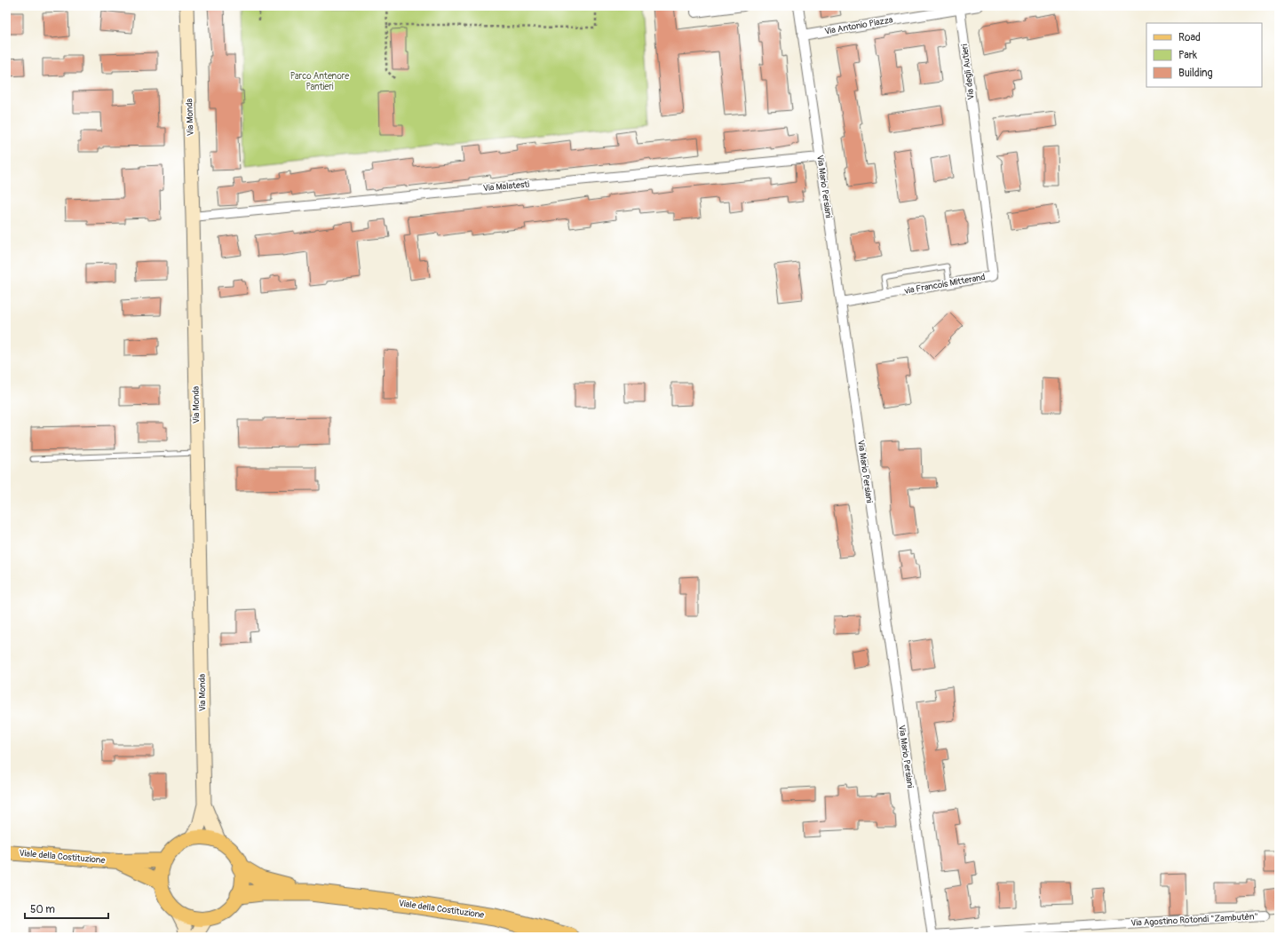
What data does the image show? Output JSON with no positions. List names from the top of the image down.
{
  "streets": {
    "highway": ["Viale della Costituzione"],
    "main road": ["Via Monda"],
    "street": [
      "Via Antonio Piazza",
      "Via degli Autieri",
      "Via Malatesti",
      "Via Mario Persiani",
      "via Francois Mitterand",
      "Via Agostino Rotondi \"Zambutèn\""
    ]
  },
  "crossings": [
    ["Via Antonio Piazza", "Via degli Autieri"],
    ["Via Antonio Piazza", "Via Mario Persiani"],
    ["Via degli Autieri", "via Francois Mitterand"],
    ["Via Monda", "Via Malatesti"],
    ["Via Monda", "Viale della Costituzione"],
    ["Via Malatesti", "Via Mario Persiani"],
    ["Via Mario Persiani", "via Francois Mitterand"],
    ["Via Mario Persiani", "Via Agostino Rotondi \"Zambutèn\""]
  ],
  "parks": ["Parco Antenore Pantieri"],
  "legend": ["Road", "Park", "Building"],
  "scale_bar": "50 m"
}
